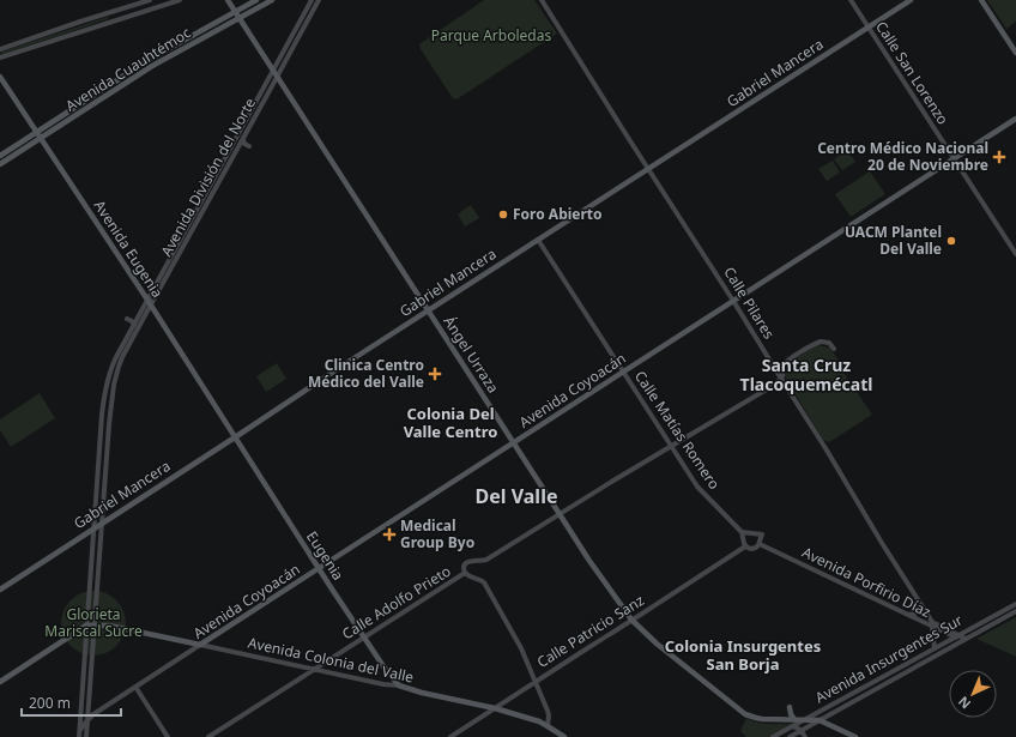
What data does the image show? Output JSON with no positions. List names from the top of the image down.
{
  "streets": {
    "main road": [
      "Avenida Cuauhtémoc",
      "Gabriel Mancera",
      "Avenida Eugenia",
      "Ángel Urraza",
      "Avenida Coyoacán",
      "Eugenia",
      "Avenida Colonia del Valle"
    ],
    "street": [
      "Calle San Lorenzo",
      "Avenida División del Norte",
      "Calle Pilares",
      "Calle Matías Romero",
      "Avenida Porfirio Díaz",
      "Calle Adolfo Prieto",
      "Calle Patricio Sanz",
      "Avenida Insurgentes Sur"
    ]
  },
  "crossings": [
    ["Avenida Cuauhtémoc", "Avenida Eugenia"],
    ["Avenida Cuauhtémoc", "Ángel Urraza"],
    ["Gabriel Mancera", "Calle San Lorenzo"],
    ["Gabriel Mancera", "Avenida División del Norte"],
    ["Gabriel Mancera", "Avenida Eugenia"],
    ["Gabriel Mancera", "Calle Pilares"],
    ["Gabriel Mancera", "Ángel Urraza"],
    ["Gabriel Mancera", "Calle Matías Romero"],
    ["Gabriel Mancera", "Eugenia"],
    ["Calle San Lorenzo", "Avenida Coyoacán"],
    ["Avenida División del Norte", "Avenida Eugenia"],
    ["Avenida División del Norte", "Ángel Urraza"],
    ["Avenida División del Norte", "Avenida Coyoacán"],
    ["Avenida División del Norte", "Avenida Colonia del Valle"],
    ["Avenida Eugenia", "Eugenia"],
    ["Calle Pilares", "Avenida Coyoacán"],
    ["Calle Pilares", "Avenida Porfirio Díaz"],
    ["Calle Pilares", "Calle Adolfo Prieto"],
    ["Ángel Urraza", "Avenida Coyoacán"],
    ["Ángel Urraza", "Calle Adolfo Prieto"],
    ["Ángel Urraza", "Calle Patricio Sanz"],
    ["Ángel Urraza", "Avenida Insurgentes Sur"],
    ["Avenida Coyoacán", "Calle Matías Romero"],
    ["Avenida Coyoacán", "Eugenia"],
    ["Avenida Coyoacán", "Avenida Colonia del Valle"],
    ["Calle Matías Romero", "Avenida Porfirio Díaz"],
    ["Calle Matías Romero", "Calle Adolfo Prieto"],
    ["Eugenia", "Calle Adolfo Prieto"],
    ["Eugenia", "Avenida Colonia del Valle"],
    ["Avenida Porfirio Díaz", "Avenida Insurgentes Sur"],
    ["Calle Adolfo Prieto", "Avenida Colonia del Valle"],
    ["Calle Patricio Sanz", "Avenida Colonia del Valle"]
  ],
  "districts": [
    "Santa Cruz Tlacoquemécatl",
    "Colonia Del Valle Centro",
    "Del Valle",
    "Colonia Insurgentes San Borja"
  ],
  "parks": ["Parque Arboledas", "Glorieta Mariscal Sucre"],
  "places": {
    "health": ["Centro Médico Nacional 20 de Noviembre", "Clinica Centro Médico del Valle", "Medical Group Byo"],
    "other": ["Foro Abierto", "UACM Plantel Del Valle"]
  },
  "scale_bar": "200 m",
  "north": "bottom left"
}
